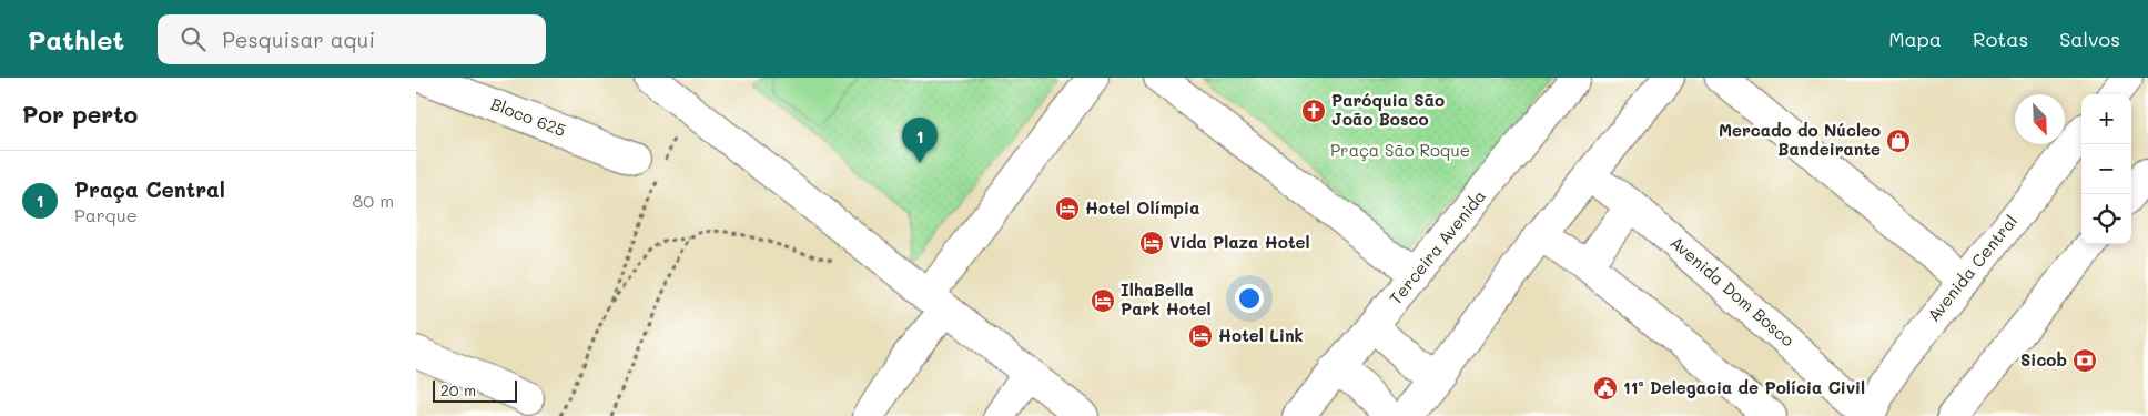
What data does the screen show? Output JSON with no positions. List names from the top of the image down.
{
  "streets": {
    "street": [
      "Bloco 625",
      "Terceira Avenida",
      "Avenida Central",
      "Avenida Dom Bosco"
    ]
  },
  "crossings": [
    ["Avenida Central", "Avenida Dom Bosco"]
  ],
  "parks": ["Praça São Roque"],
  "places": {
    "church": ["Paróquia São João Bosco"],
    "shop": ["Mercado do Núcleo Bandeirante"],
    "hotel": [
      "Hotel Olímpia",
      "Vida Plaza Hotel",
      "IlhaBella Park Hotel",
      "Hotel Link"
    ],
    "bank": ["Sicob"],
    "public building": ["11ª Delegacia de Polícia Civil"]
  },
  "scale_bar": "20 m",
  "north": "bottom right",
  "page": {
    "header": "Pathlet",
    "search": "Pesquisar aqui",
    "nav": ["Mapa", "Rotas", "Salvos"],
    "heading": "Por perto",
    "map_buttons": ["+", "−"],
    "pins": "1",
    "list": [
      {
        "mark": "1",
        "name": "Praça Central",
        "note": "Parque",
        "value": "80 m"
      }
    ],
    "scale": "20 m"
  }
}
